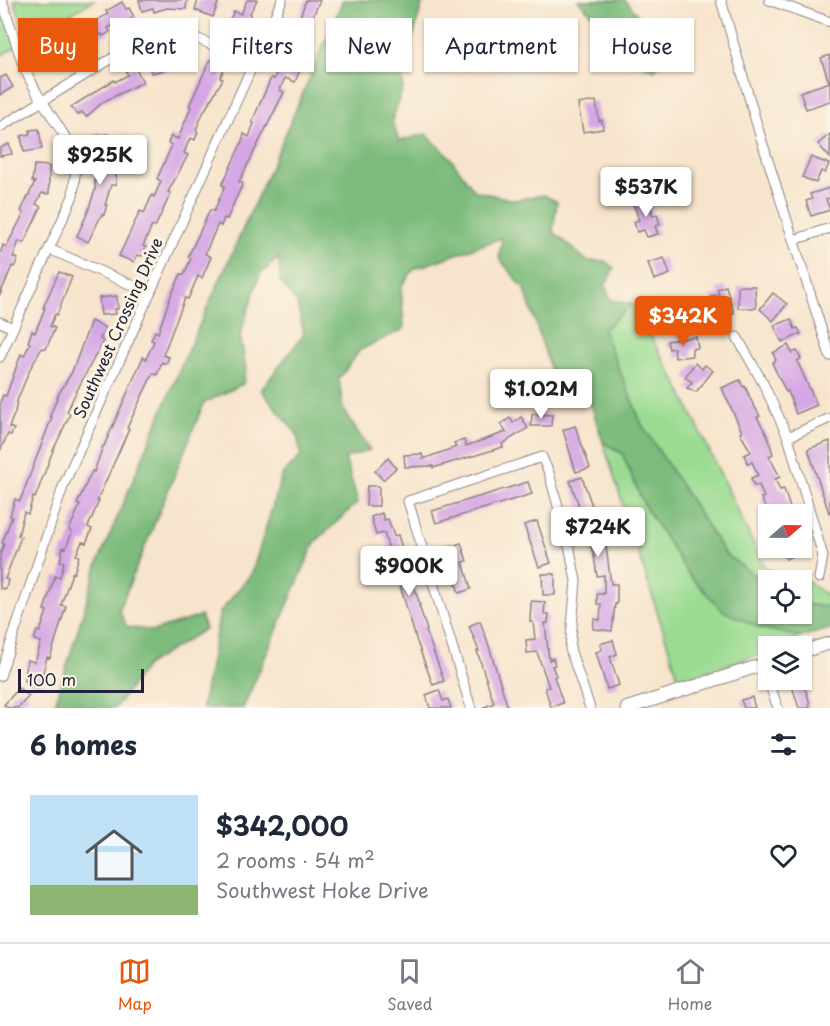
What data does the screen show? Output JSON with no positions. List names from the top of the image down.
{
  "streets": {
    "street": ["Southwest Crossing Drive"]
  },
  "scale_bar": "100 m",
  "north": "right",
  "page": {
    "chip": [
      "Buy",
      "Rent",
      "Filters",
      "New",
      "Apartment",
      "House"
    ],
    "price": [
      "$925K",
      "$537K",
      "$342K",
      "$1.02M",
      "$724K",
      "$900K"
    ],
    "scale": "100 m",
    "heading": "6 homes",
    "list": [
      {
        "name": "$342,000",
        "note": "2 rooms · 54 m² · Southwest Hoke Drive"
      }
    ],
    "tabs": ["Map", "Saved", "Home"]
  }
}
